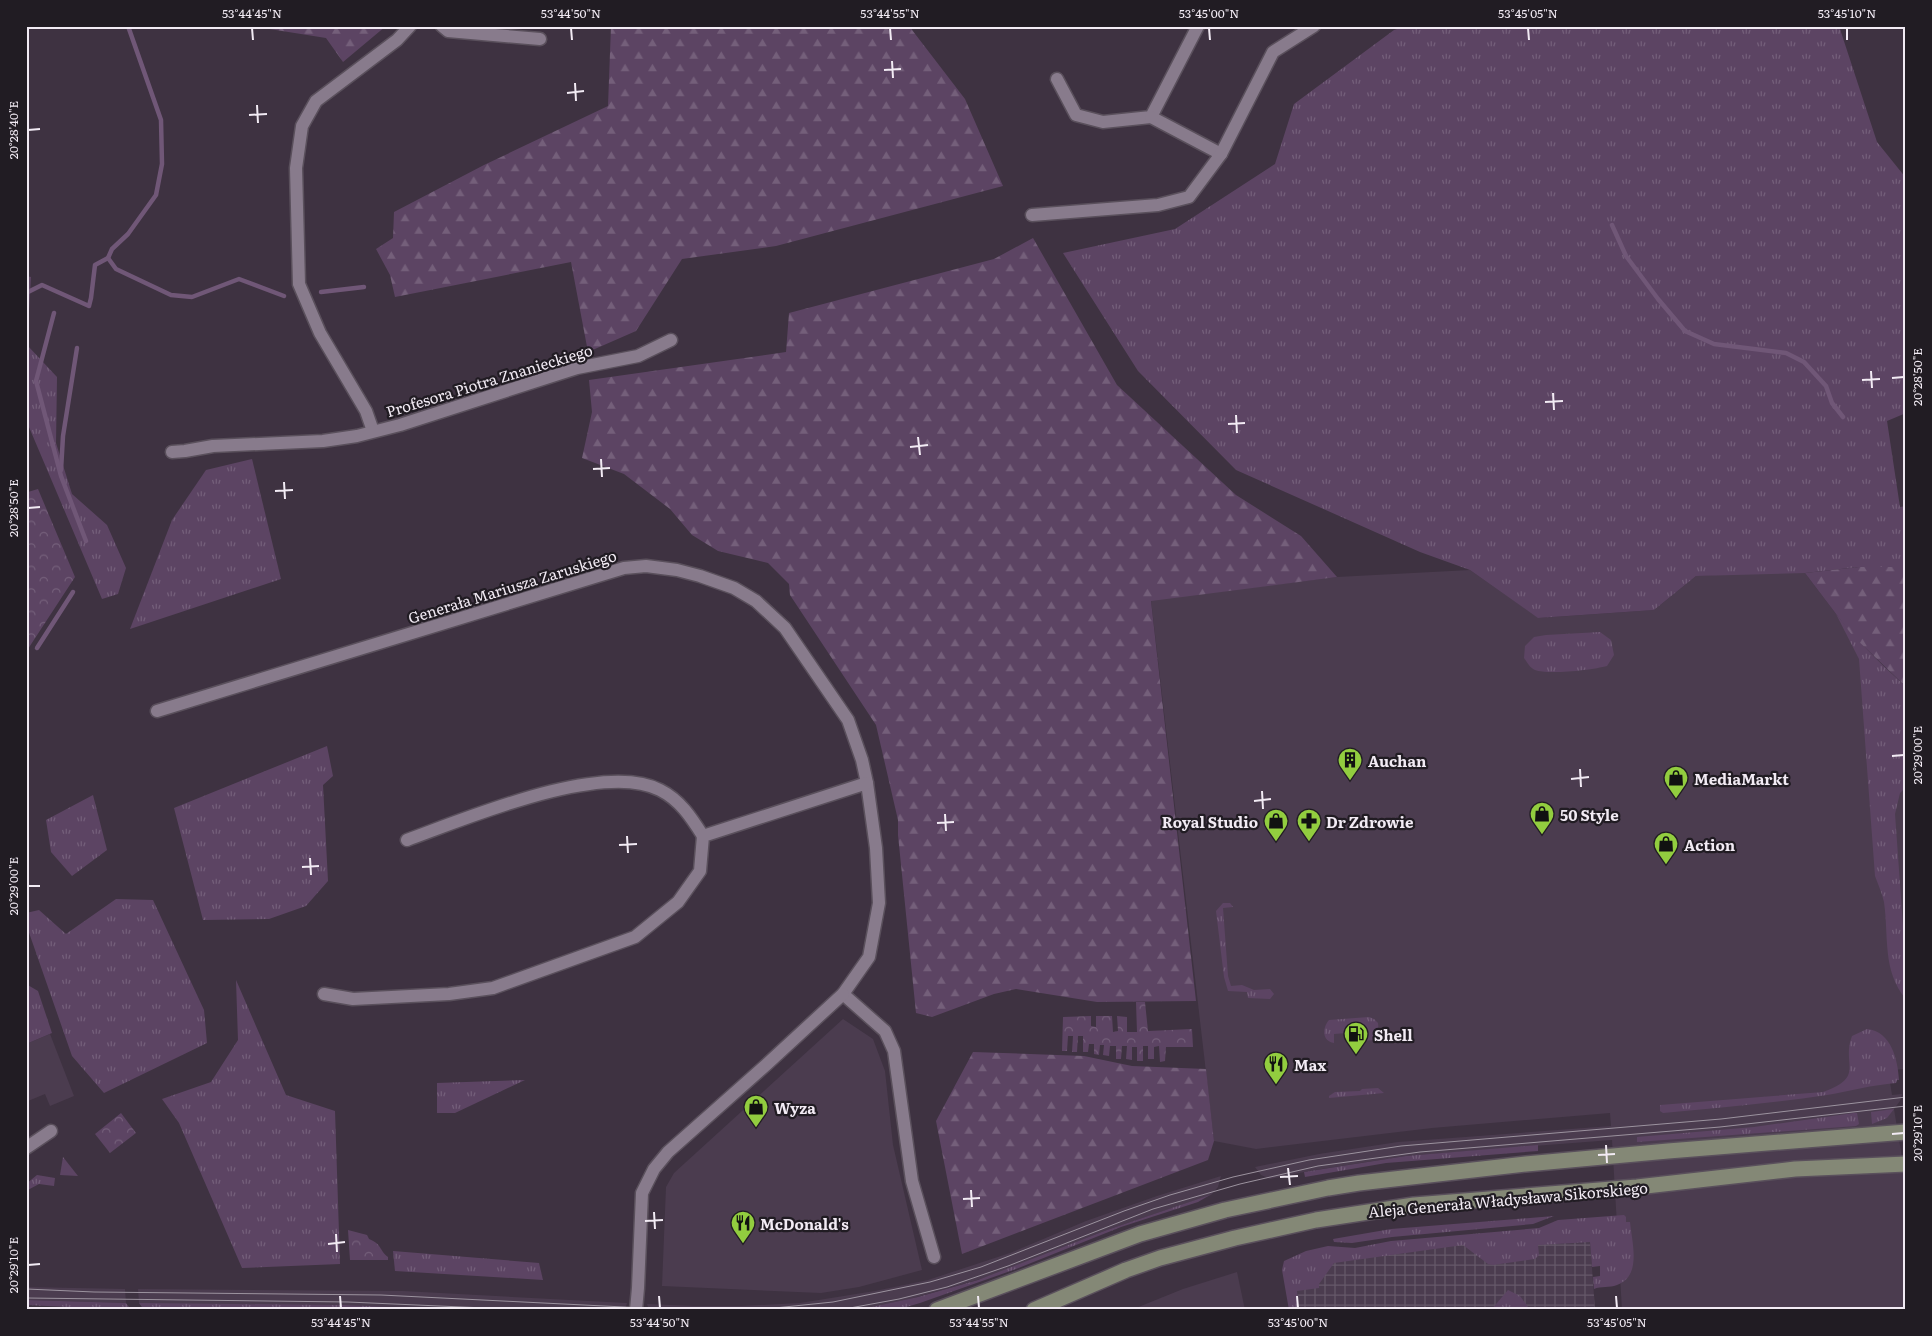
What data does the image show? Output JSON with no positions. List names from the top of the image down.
{
  "streets": {
    "main road": ["Aleja Generała Władysława Sikorskiego"],
    "street": ["Profesora Piotra Znanieckiego", "Generała Mariusza Zaruskiego"]
  },
  "places": {
    "building": ["Auchan"],
    "shop": [
      "MediaMarkt",
      "50 Style",
      "Royal Studio",
      "Action",
      "Wyza"
    ],
    "pharmacy": ["Dr Zdrowie"],
    "fuel station": ["Shell"],
    "restaurant": ["Max", "McDonald's"]
  },
  "coordinates": [
    "53°44'45\"N",
    "53°44'50\"N",
    "53°44'55\"N",
    "53°45'00\"N",
    "53°45'05\"N",
    "53°45'10\"N",
    "20°28'40\"E",
    "20°28'50\"E",
    "20°29'00\"E",
    "20°29'10\"E"
  ]
}
